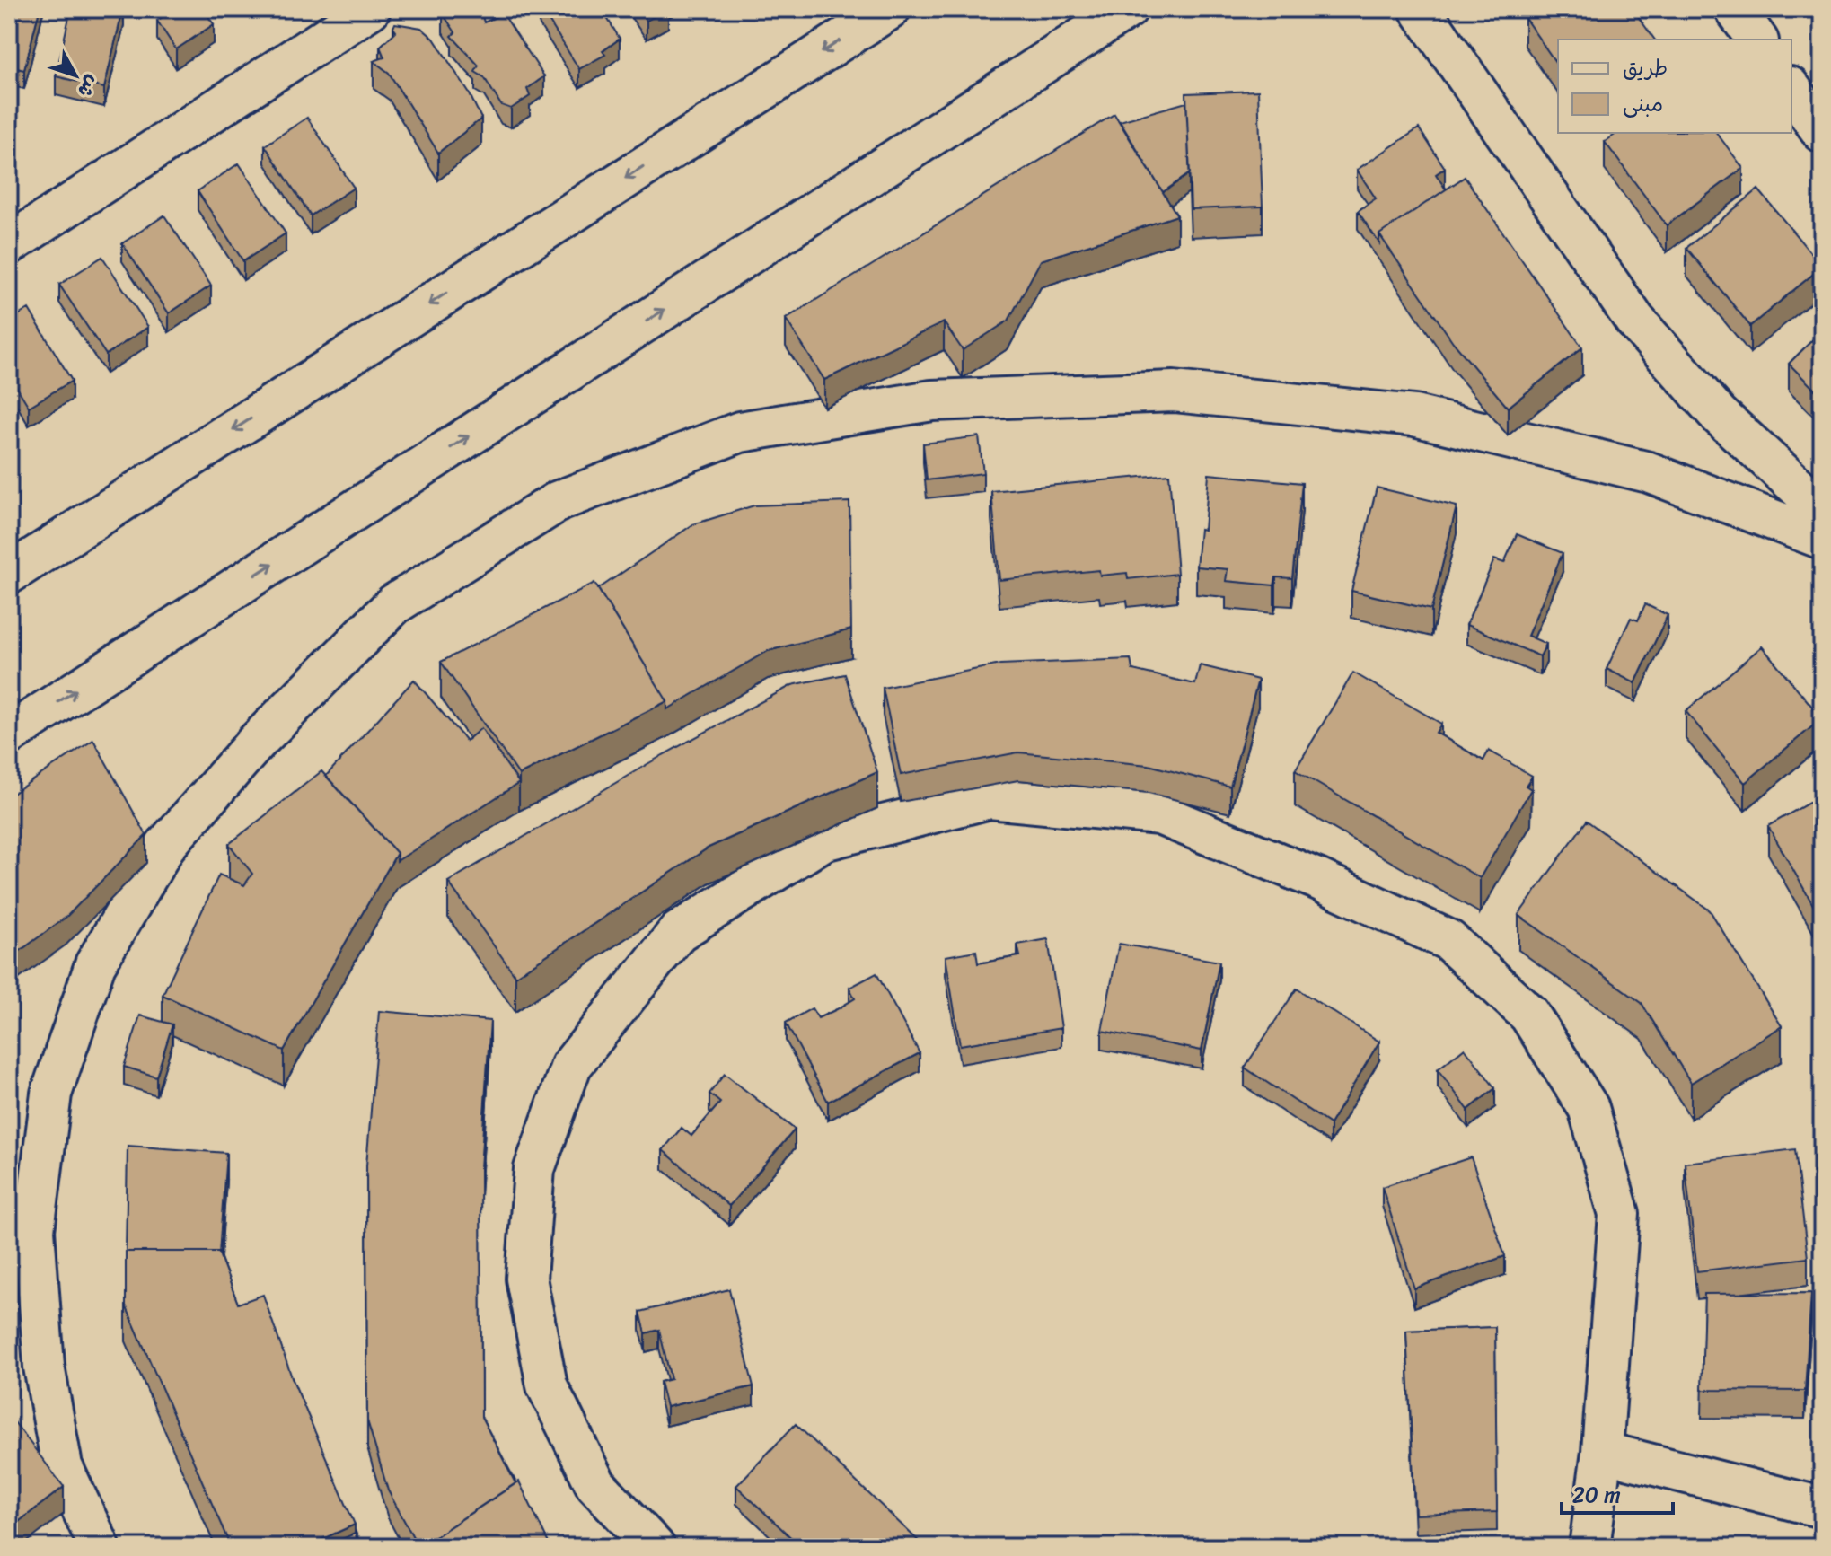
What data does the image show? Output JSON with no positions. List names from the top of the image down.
{
  "legend": ["طريق", "مبنى"],
  "scale_bar": "20 m",
  "north": "bottom right"
}
